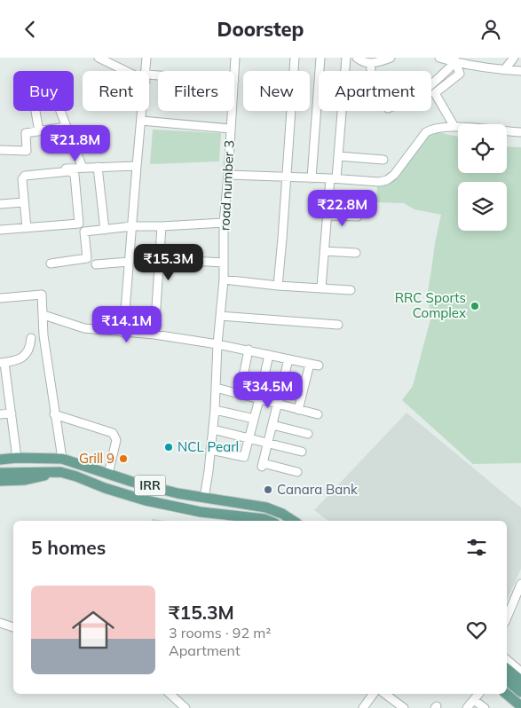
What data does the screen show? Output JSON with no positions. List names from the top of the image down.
{
  "streets": {
    "main road": ["IRR"],
    "street": ["road number 3"]
  },
  "crossings": [
    ["road number 3", "IRR"]
  ],
  "places": [
    "RRC Sports Complex",
    "NCL Pearl",
    "Grill 9",
    "Canara Bank"
  ],
  "page": {
    "header": "Doorstep",
    "chip": [
      "Buy",
      "Rent",
      "Filters",
      "New",
      "Apartment"
    ],
    "price": [
      "₹21.8M",
      "₹22.8M",
      "₹15.3M",
      "₹14.1M",
      "₹34.5M"
    ],
    "heading": "5 homes",
    "list": [
      {
        "name": "₹15.3M",
        "note": "3 rooms · 92 m² · Apartment"
      }
    ]
  }
}
